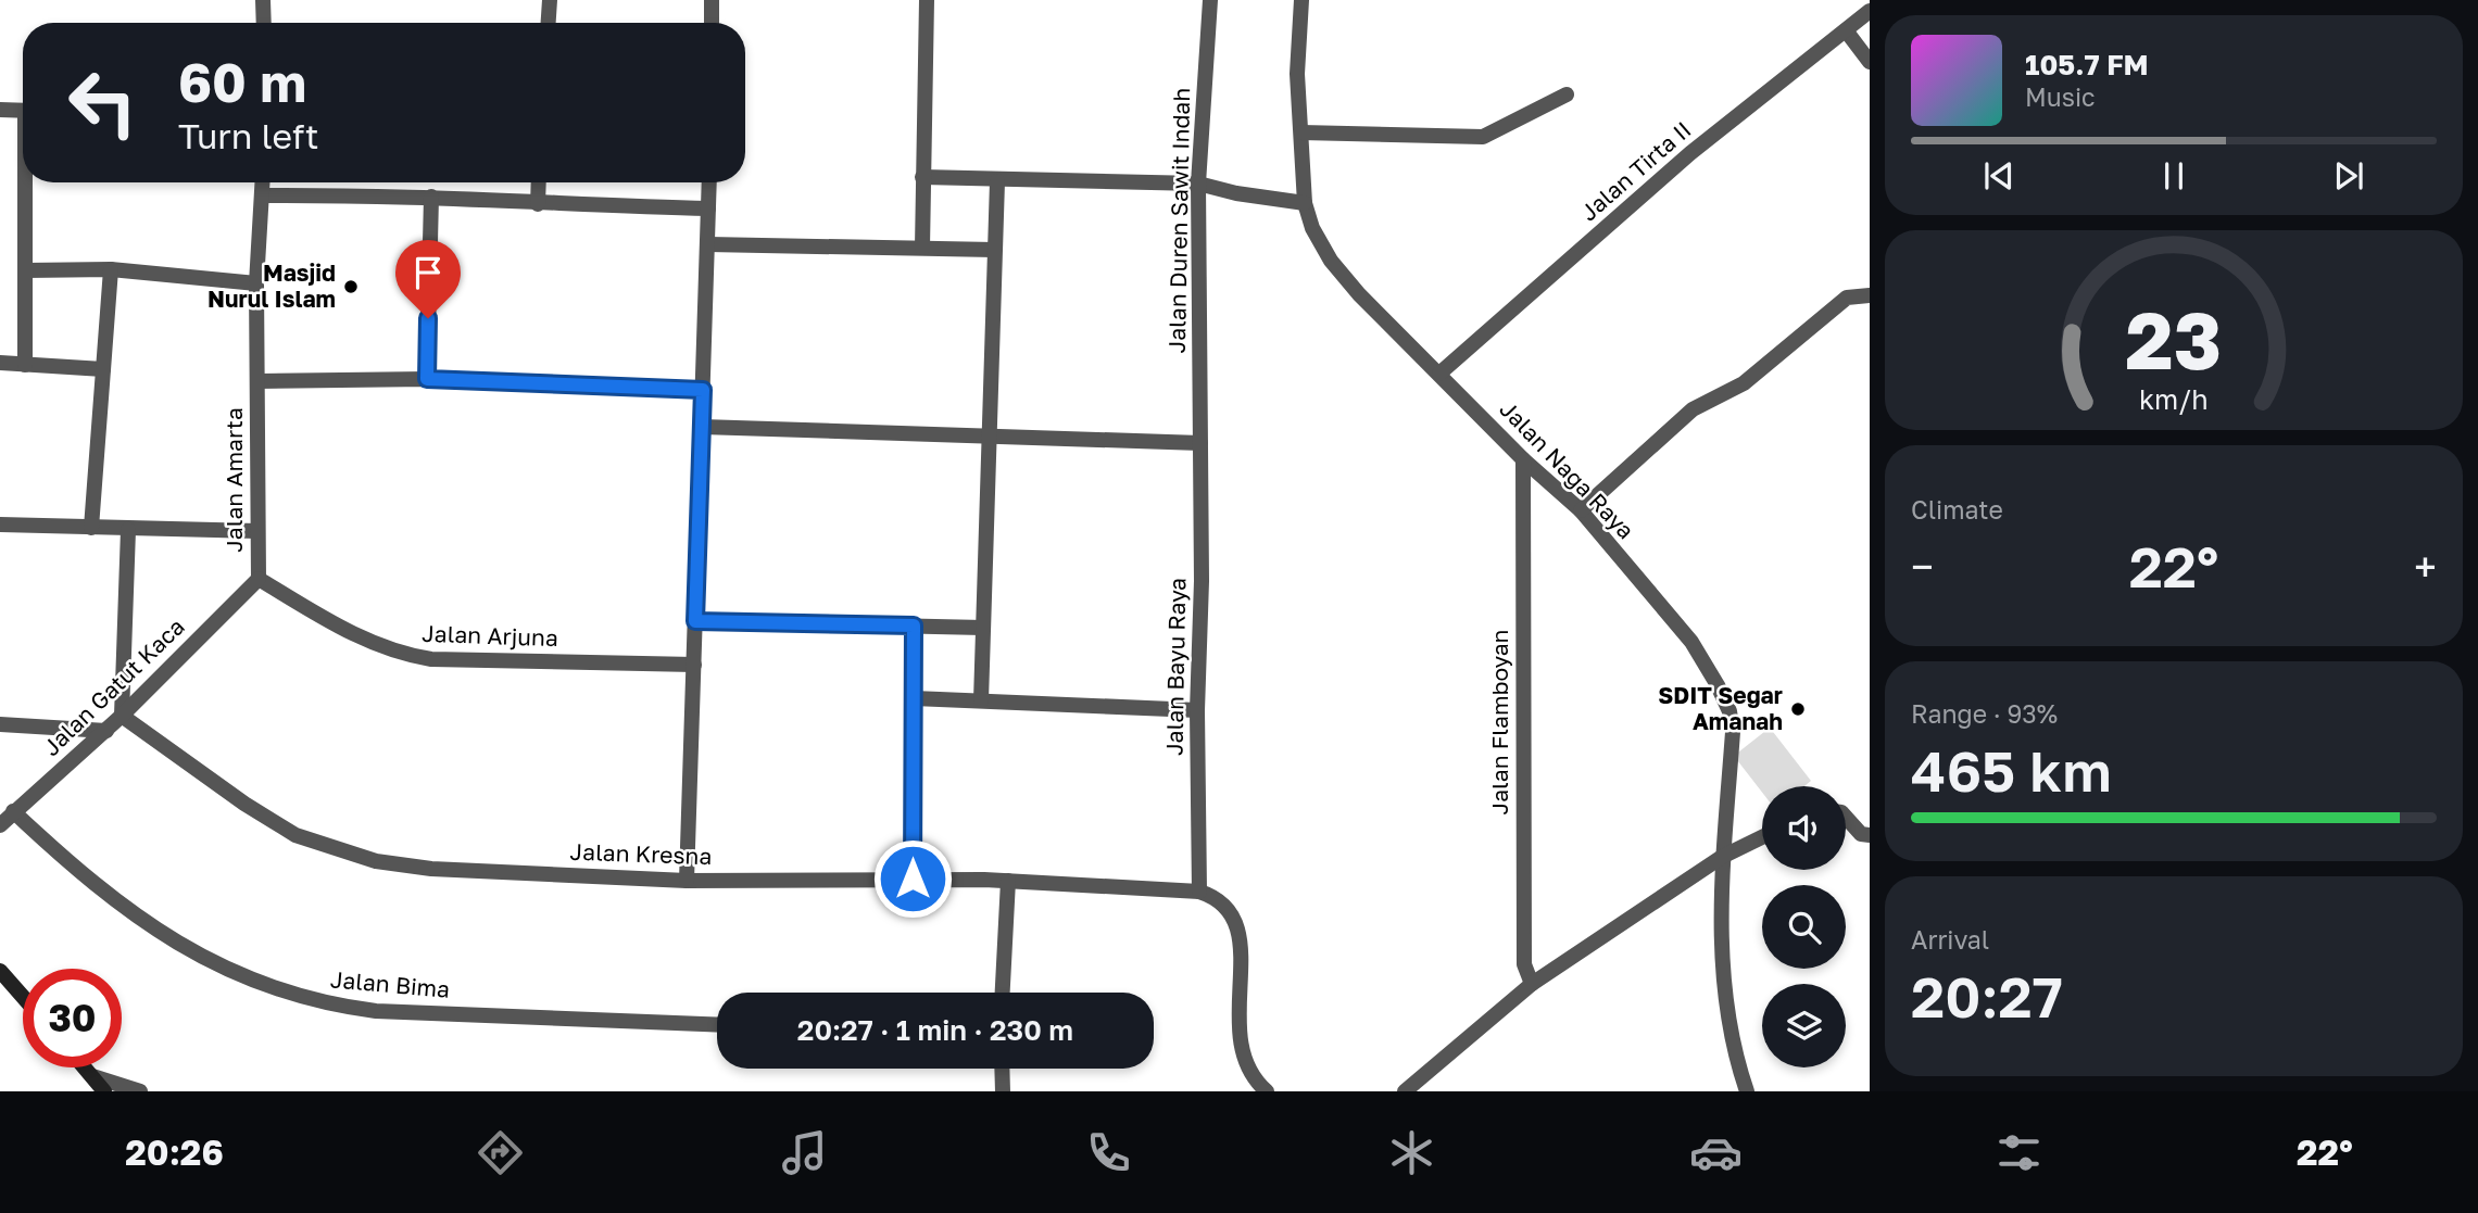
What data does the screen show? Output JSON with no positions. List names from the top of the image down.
{
  "streets": {
    "street": [
      "Jalan Tirta II",
      "Jalan Duren Sawit Indah",
      "Jalan Naga Raya",
      "Jalan Amarta",
      "Jalan Arjuna",
      "Jalan Bayu Raya",
      "Jalan Gatut Kaca",
      "Jalan Flamboyan",
      "Jalan Kresna",
      "Jalan Bima"
    ]
  },
  "crossings": [
    ["Jalan Tirta II", "Jalan Naga Raya"],
    ["Jalan Duren Sawit Indah", "Jalan Bayu Raya"],
    ["Jalan Naga Raya", "Jalan Flamboyan"],
    ["Jalan Amarta", "Jalan Arjuna"],
    ["Jalan Amarta", "Jalan Gatut Kaca"],
    ["Jalan Arjuna", "Jalan Gatut Kaca"],
    ["Jalan Bayu Raya", "Jalan Kresna"],
    ["Jalan Gatut Kaca", "Jalan Kresna"],
    ["Jalan Gatut Kaca", "Jalan Bima"]
  ],
  "places": ["Masjid Nurul Islam", "SDIT Segar Amanah"],
  "page": {
    "turn": ["60 m", "Turn left"],
    "song": ["105.7 FM", "Music"],
    "tile": [
      "Climate",
      ["Range · 93%", "465 km"],
      ["Arrival", "20:27"]
    ],
    "heat": ["−", "22°", "+"],
    "limit": "30",
    "trip": "20:27 · 1 min · 230 m",
    "tabs": ["20:26", "22°"],
    "gauge": ["23", "km/h"]
  }
}
